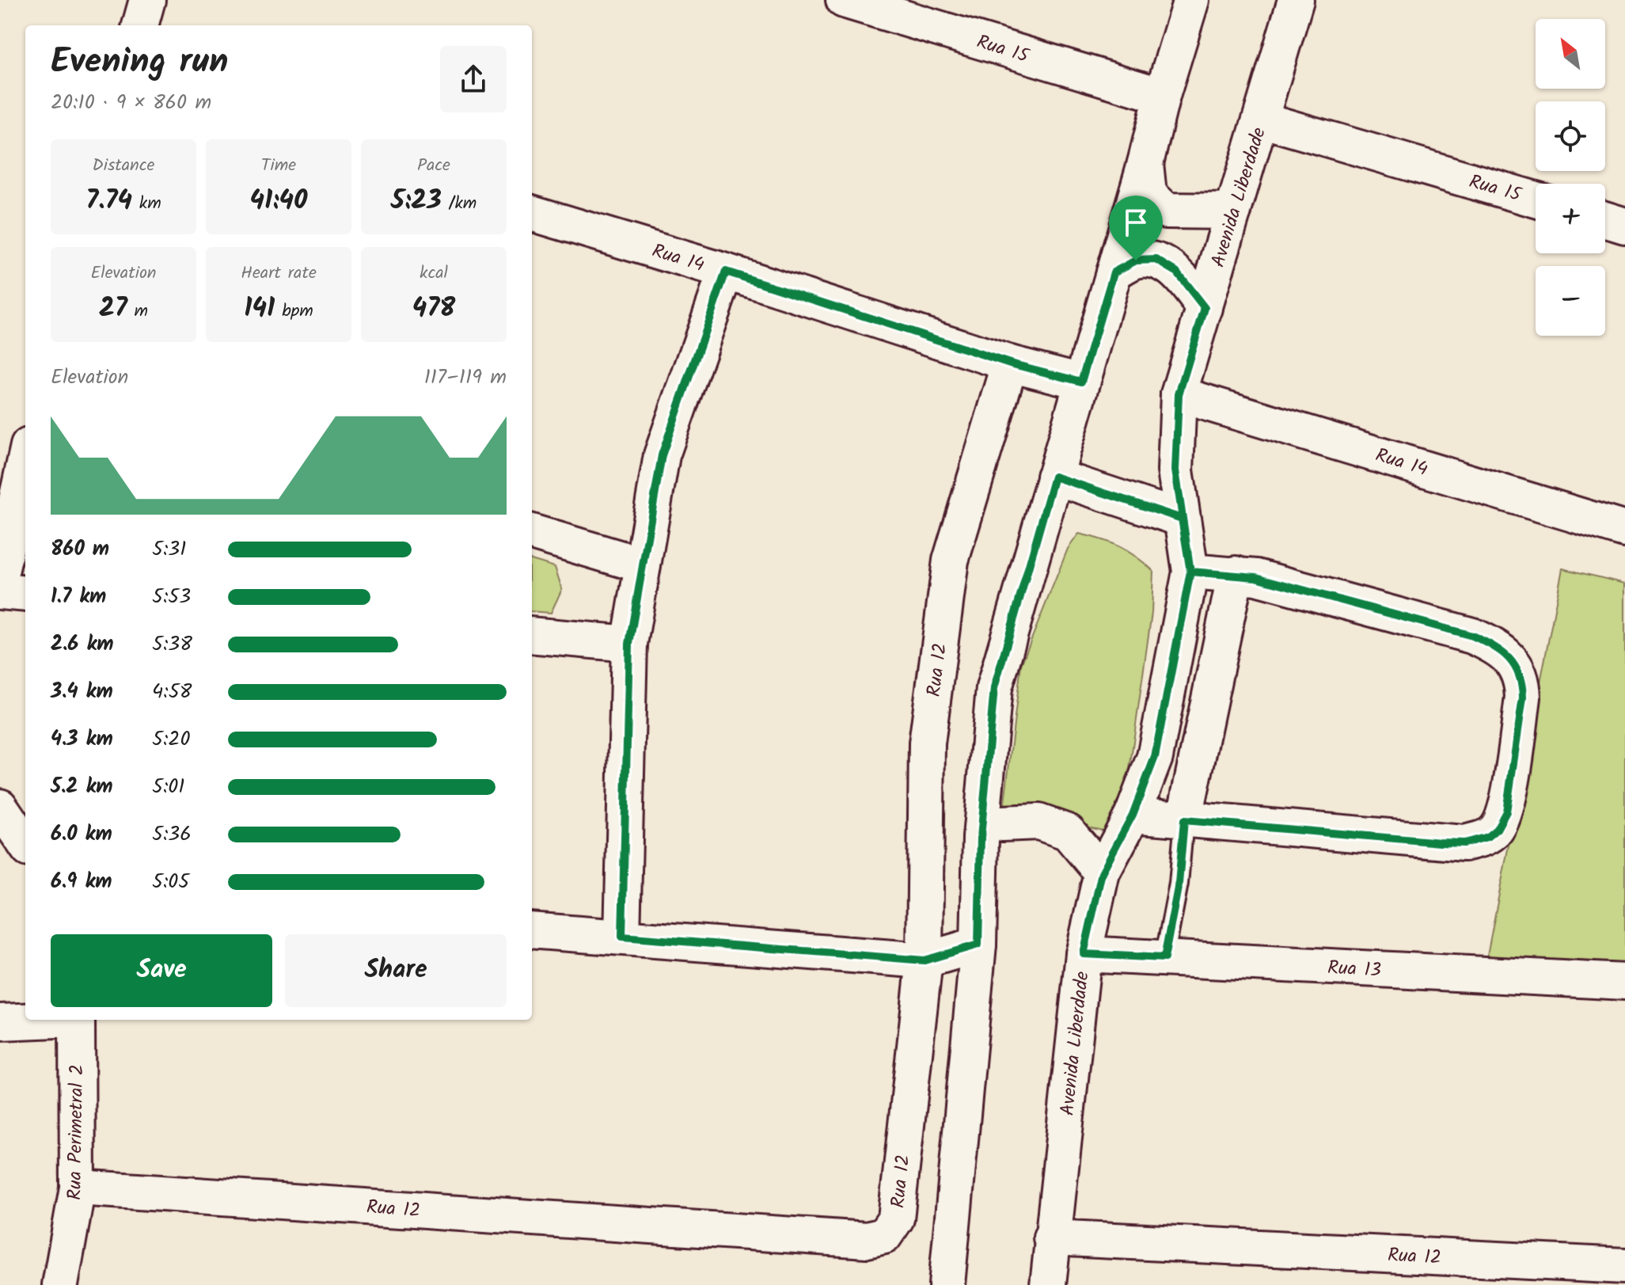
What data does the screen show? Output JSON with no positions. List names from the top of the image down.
{
  "streets": {
    "street": [
      "Rua 15",
      "Avenida Liberdade",
      "Rua 14",
      "Rua 12",
      "Rua 13",
      "Rua Perimetral 2"
    ]
  },
  "crossings": [
    ["Rua 15", "Avenida Liberdade"],
    ["Avenida Liberdade", "Rua 14"],
    ["Avenida Liberdade", "Rua 12"],
    ["Avenida Liberdade", "Rua 13"],
    ["Rua 14", "Rua 12"],
    ["Rua 12", "Rua Perimetral 2"]
  ],
  "north": "top left",
  "page": {
    "map_buttons": ["+", "−"],
    "heading": ["Evening run", "20:10 · 9 × 860 m"],
    "stats": [
      ["Distance", "7.74 km"],
      ["Time", "41:40"],
      ["Pace", "5:23 /km"],
      ["Elevation", "27 m"],
      ["Heart rate", "141 bpm"],
      ["kcal", "478"]
    ],
    "chart": ["Elevation", "117–119 m"],
    "list": [
      {
        "name": "860 m",
        "note": "5:31"
      },
      {
        "name": "1.7 km",
        "note": "5:53"
      },
      {
        "name": "2.6 km",
        "note": "5:38"
      },
      {
        "name": "3.4 km",
        "note": "4:58"
      },
      {
        "name": "4.3 km",
        "note": "5:20"
      },
      {
        "name": "5.2 km",
        "note": "5:01"
      },
      {
        "name": "6.0 km",
        "note": "5:36"
      },
      {
        "name": "6.9 km",
        "note": "5:05"
      }
    ],
    "buttons": ["Save", "Share"]
  }
}
